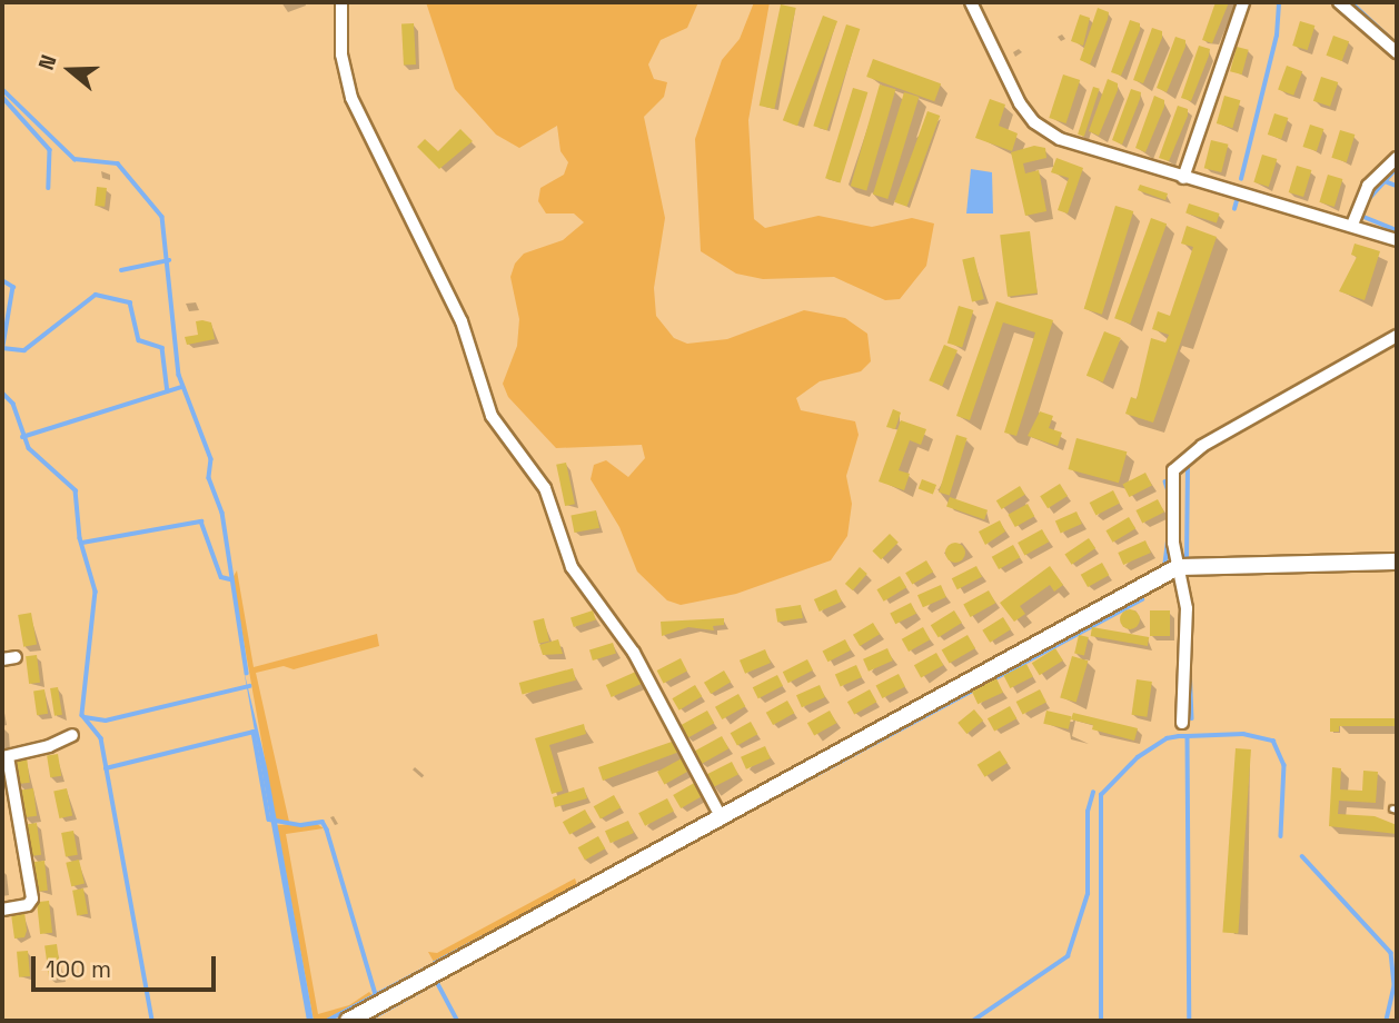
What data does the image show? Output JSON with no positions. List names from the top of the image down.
{
  "scale_bar": "100 m",
  "north": "left"
}
